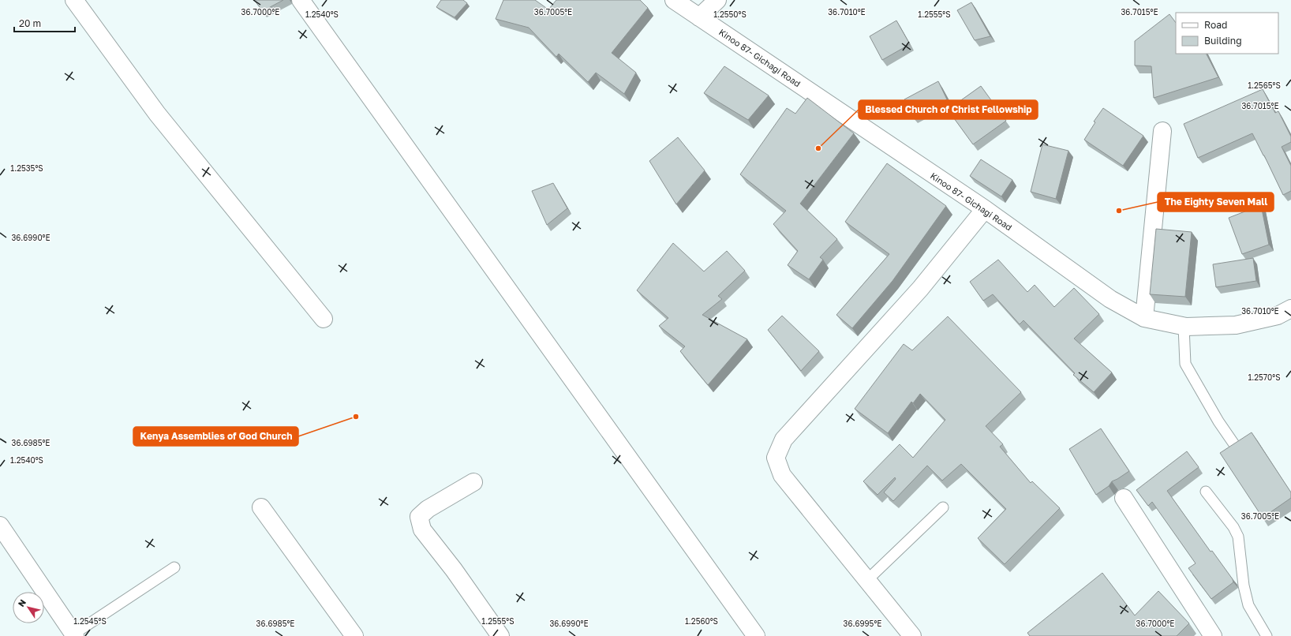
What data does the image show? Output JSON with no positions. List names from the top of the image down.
{
  "streets": {
    "street": ["Kinoo 87- Gichagi Road"]
  },
  "places": ["Blessed Church of Christ Fellowship", "The Eighty Seven Mall", "Kenya Assemblies of God Church"],
  "legend": ["Road", "Building"],
  "scale_bar": "20 m",
  "north": "top left",
  "coordinates": [
    "36.7000°E",
    "36.7005°E",
    "36.7010°E",
    "36.7015°E",
    "1.2540°S",
    "1.2550°S",
    "1.2555°S",
    "1.2565°S",
    "1.2535°S",
    "36.6990°E",
    "1.2570°S",
    "36.6985°E",
    "1.2545°S",
    "1.2560°S",
    "36.6995°E"
  ]
}
